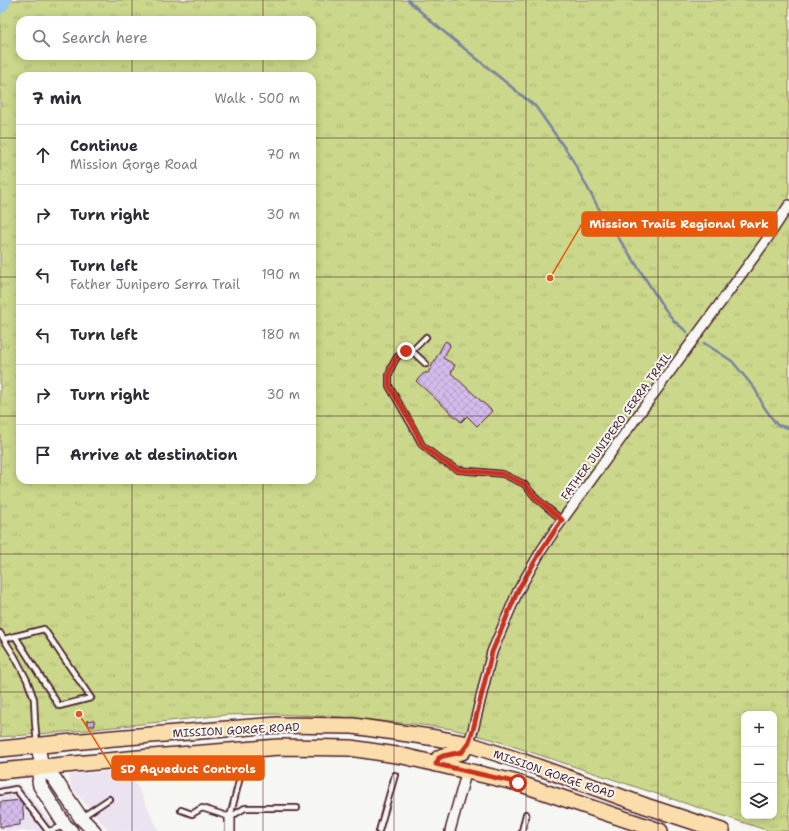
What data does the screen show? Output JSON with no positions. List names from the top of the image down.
{
  "streets": {
    "main road": ["MISSION GORGE ROAD"],
    "street": ["FATHER JUNIPERO SERRA TRAIL"]
  },
  "crossings": [
    ["FATHER JUNIPERO SERRA TRAIL", "MISSION GORGE ROAD"]
  ],
  "places": ["Mission Trails Regional Park", "SD Aqueduct Controls"],
  "page": {
    "search": "Search here",
    "heading": ["7 min", "Walk · 500 m"],
    "list": [
      ["Continue", "Mission Gorge Road", "70 m"],
      ["Turn right", "30 m"],
      ["Turn left", "Father Junipero Serra Trail", "190 m"],
      ["Turn left", "180 m"],
      ["Turn right", "30 m"],
      "Arrive at destination"
    ],
    "map_buttons": ["+", "−"]
  }
}
